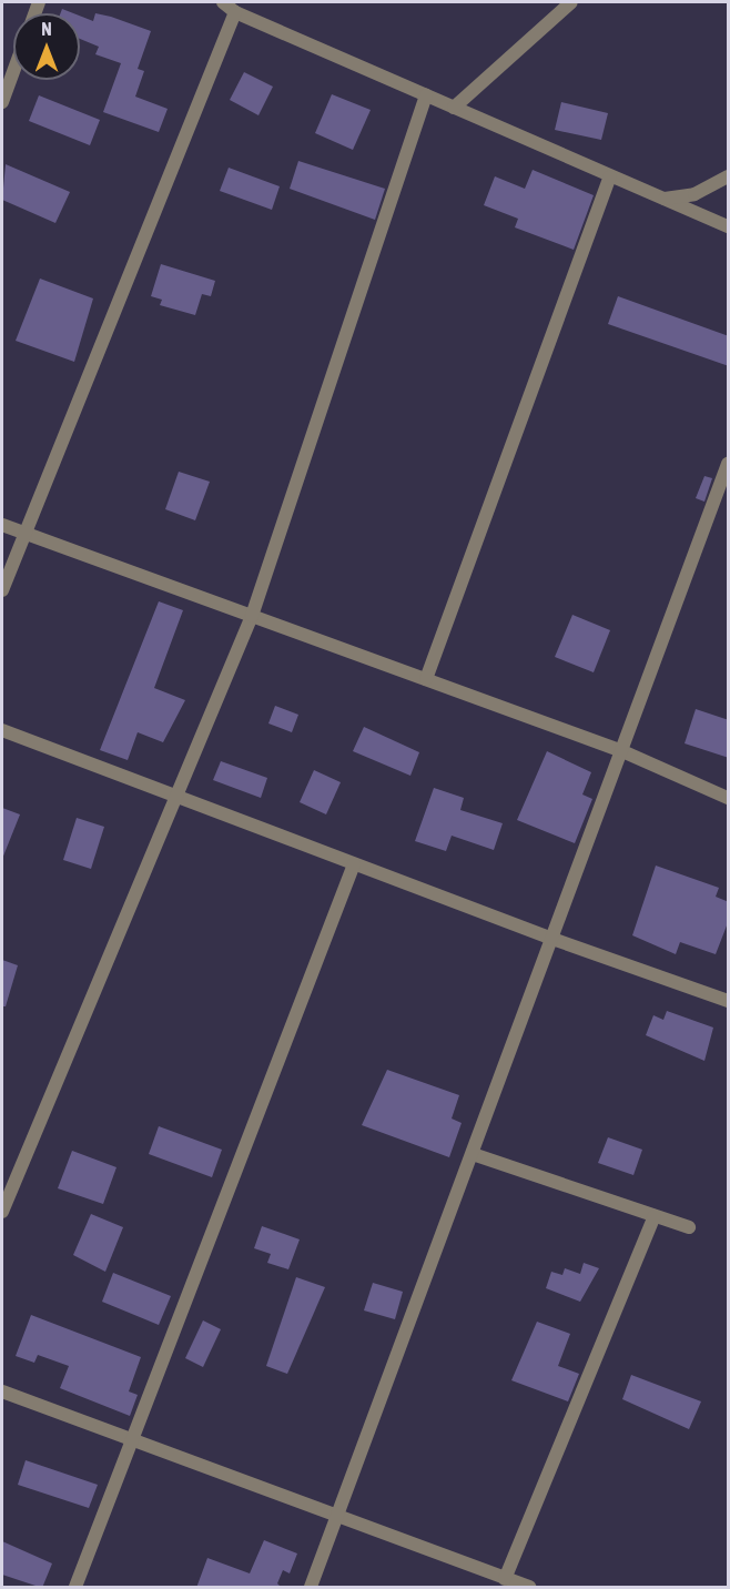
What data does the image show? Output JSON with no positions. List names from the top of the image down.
{
  "north": "top"
}
